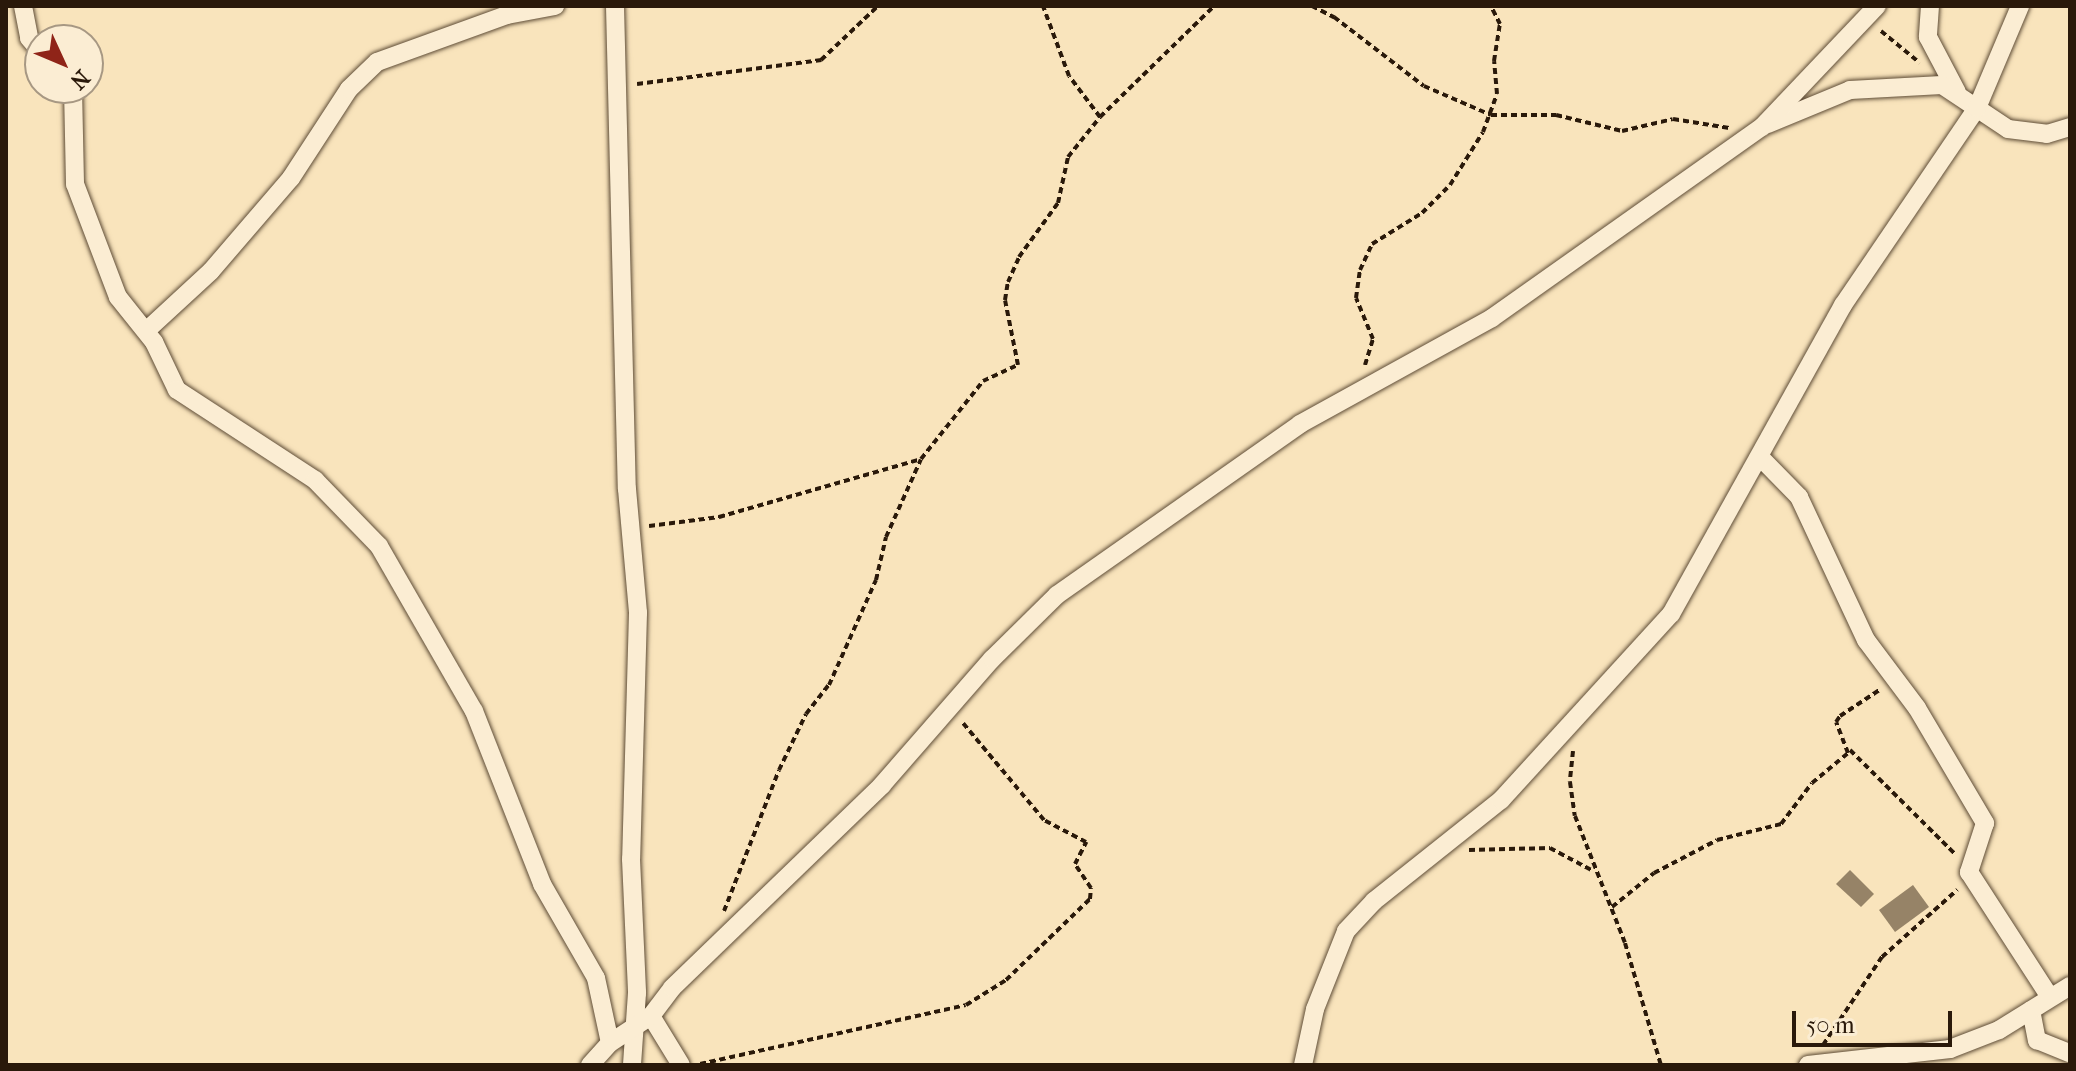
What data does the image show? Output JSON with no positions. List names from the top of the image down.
{
  "scale_bar": "50 m",
  "north": "bottom right"
}
